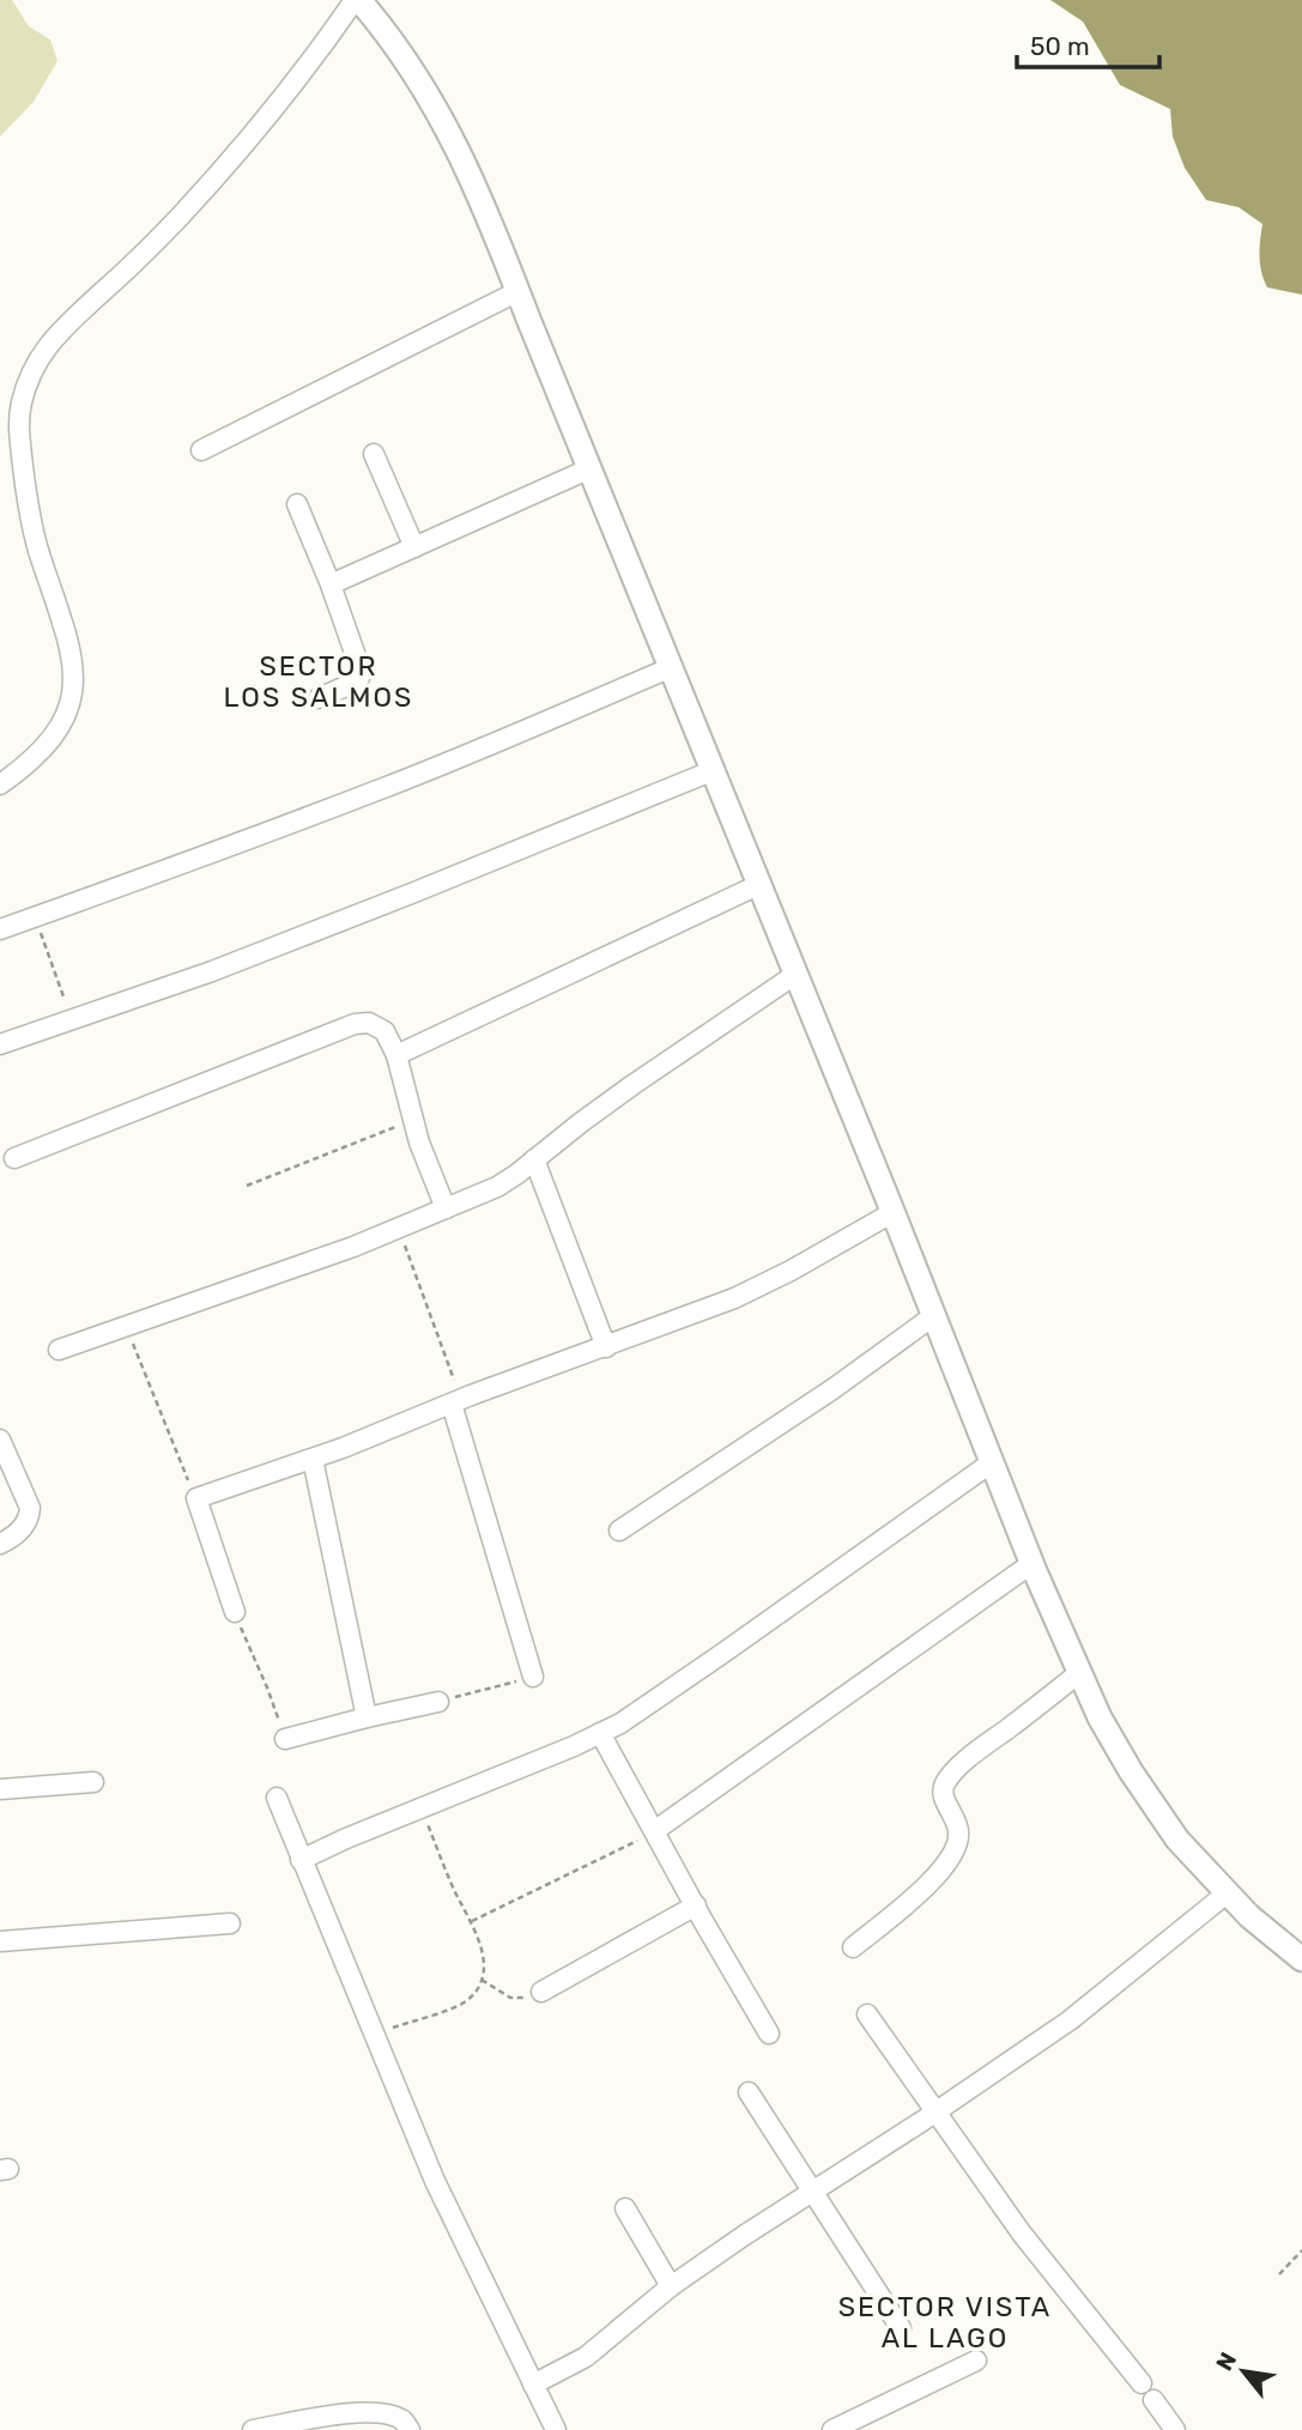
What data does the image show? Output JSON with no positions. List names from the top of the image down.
{
  "districts": ["SECTOR LOS SALMOS", "SECTOR VISTA AL LAGO"],
  "scale_bar": "50 m",
  "north": "top left"
}
